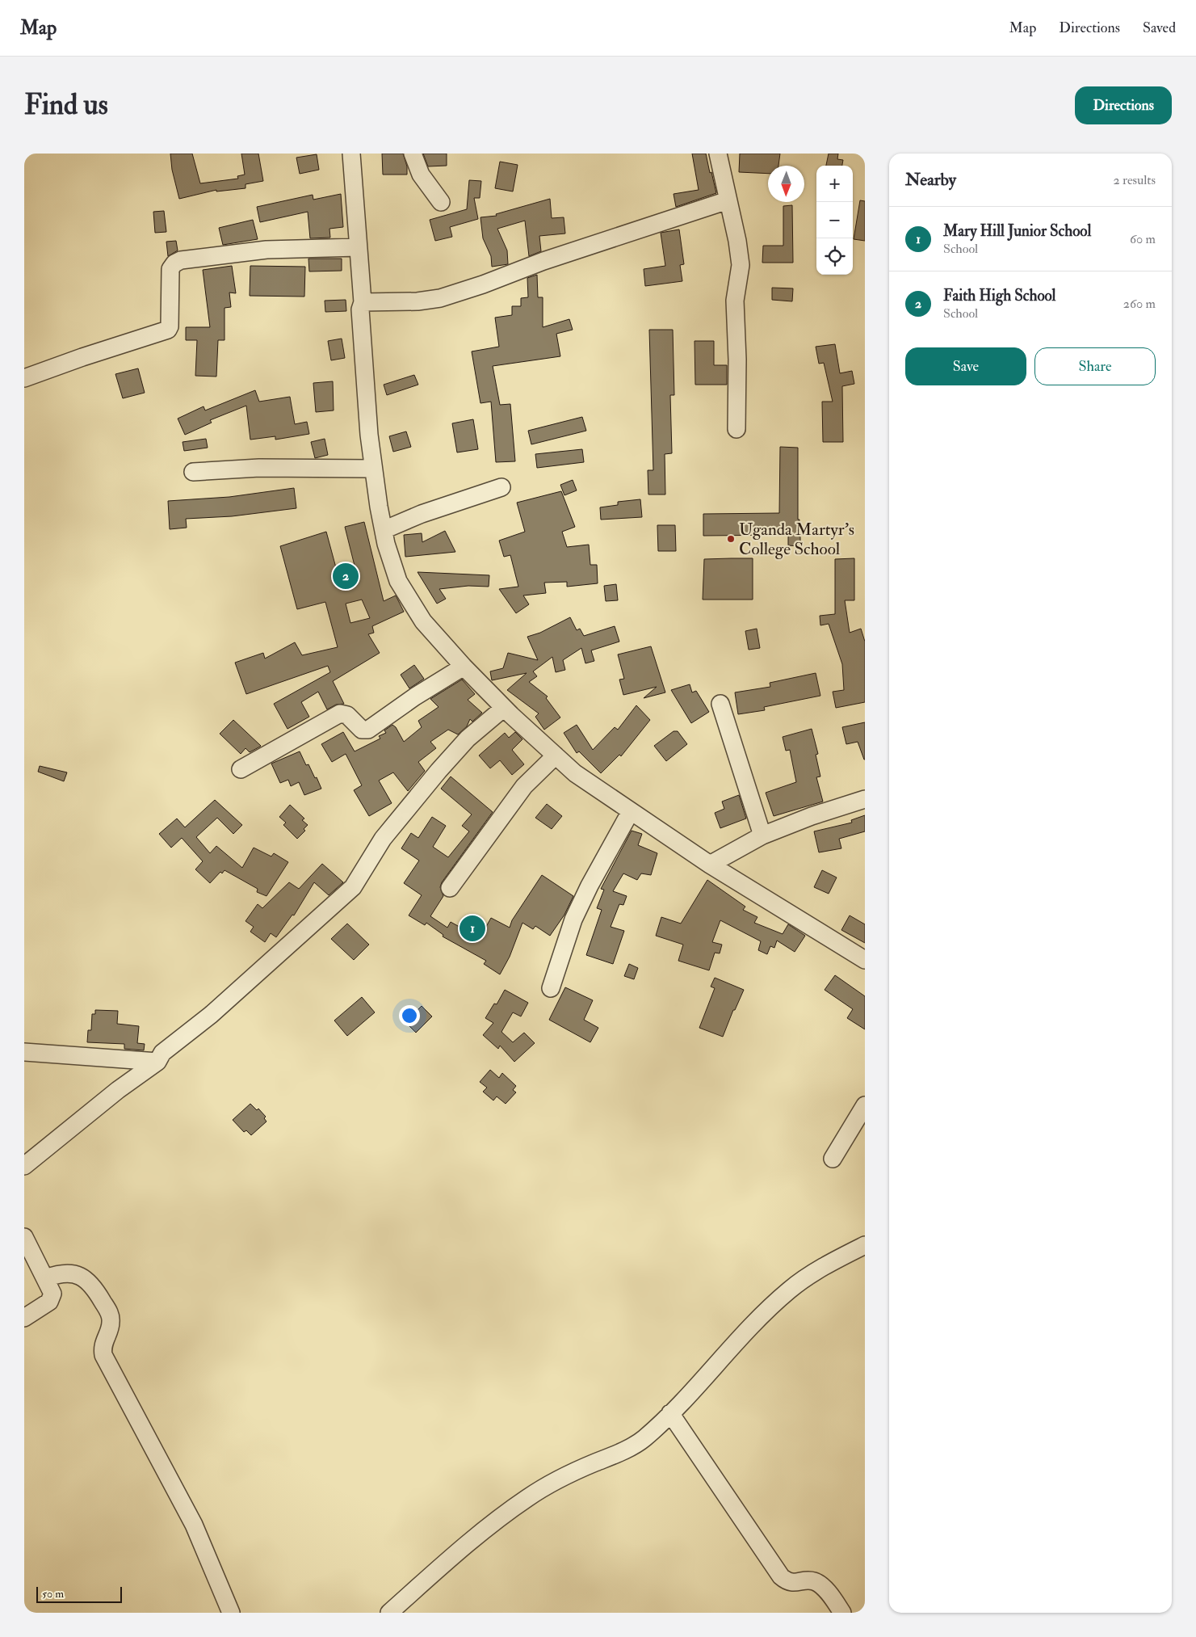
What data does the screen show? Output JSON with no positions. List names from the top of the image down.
{
  "places": ["Uganda Martyr's College School"],
  "scale_bar": "50 m",
  "north": "bottom",
  "page": {
    "header": "Map",
    "nav": ["Map", "Directions", "Saved"],
    "buttons": [
      "Directions",
      ["Save", "Share"]
    ],
    "title": "Find us",
    "heading": ["Nearby", "2 results"],
    "map_buttons": ["+", "−"],
    "list": [
      {
        "mark": "1",
        "name": "Mary Hill Junior School",
        "note": "School",
        "value": "60 m"
      },
      {
        "mark": "2",
        "name": "Faith High School",
        "note": "School",
        "value": "260 m"
      }
    ],
    "pins": ["2", "1"],
    "scale": "50 m"
  }
}
